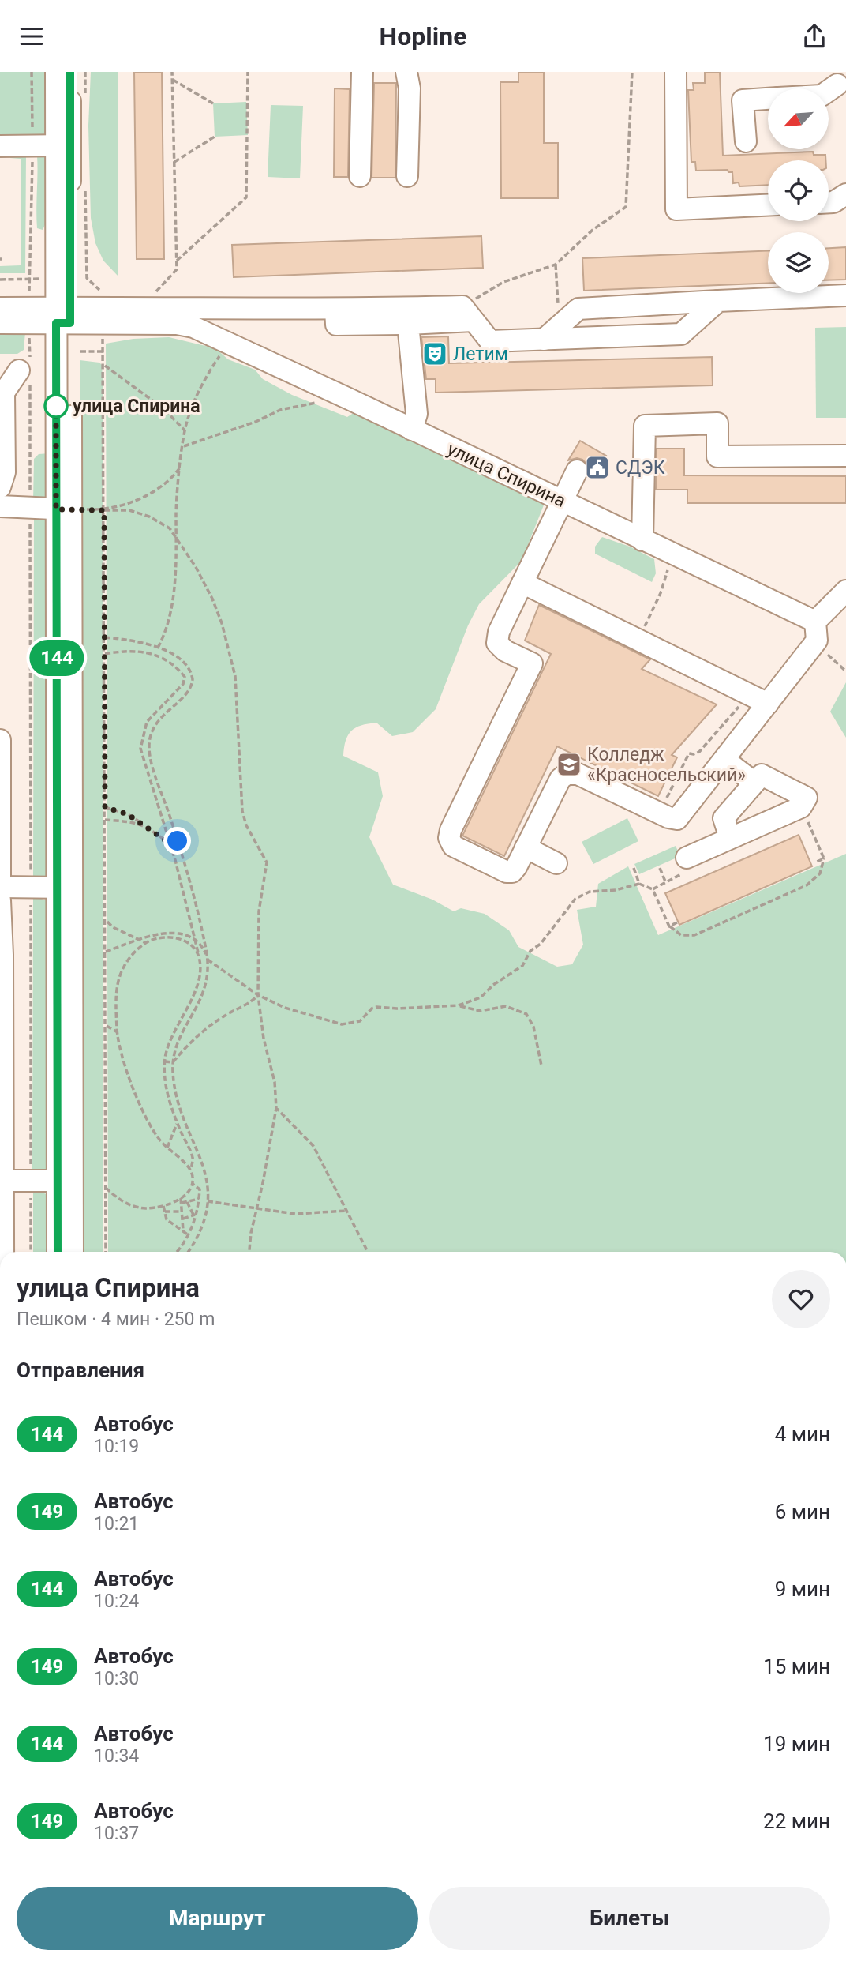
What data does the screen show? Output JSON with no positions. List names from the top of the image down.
{
  "streets": {
    "street": ["улица Спирина"]
  },
  "places": {
    "theatre": ["Летим"],
    "other": ["улица Спирина"],
    "public building": ["СДЭК"],
    "school or university": ["Колледж «Красносельский»"]
  },
  "lines": ["bus line 144"],
  "north": "bottom left",
  "page": {
    "header": "Hopline",
    "on_map": "144",
    "heading": [
      ["улица Спирина", "Пешком · 4 мин · 250 m"],
      "Отправления"
    ],
    "list": [
      {
        "mark": "144",
        "name": "Автобус",
        "note": "10:19",
        "value": "4 мин"
      },
      {
        "mark": "149",
        "name": "Автобус",
        "note": "10:21",
        "value": "6 мин"
      },
      {
        "mark": "144",
        "name": "Автобус",
        "note": "10:24",
        "value": "9 мин"
      },
      {
        "mark": "149",
        "name": "Автобус",
        "note": "10:30",
        "value": "15 мин"
      },
      {
        "mark": "144",
        "name": "Автобус",
        "note": "10:34",
        "value": "19 мин"
      },
      {
        "mark": "149",
        "name": "Автобус",
        "note": "10:37",
        "value": "22 мин"
      }
    ],
    "buttons": ["Маршрут", "Билеты"]
  }
}
